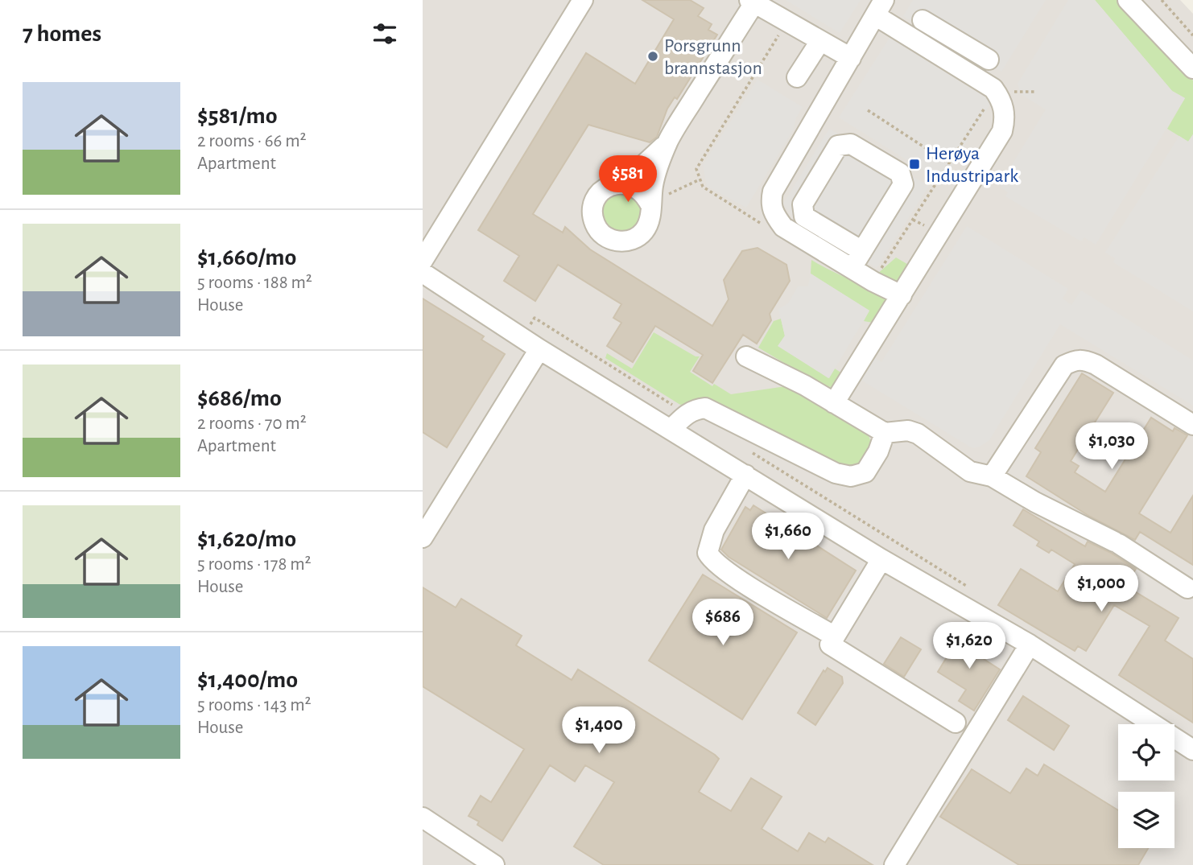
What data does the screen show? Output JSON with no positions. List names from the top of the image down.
{
  "places": {
    "other": ["Porsgrunn brannstasjon"],
    "transit": ["Herøya Industripark"]
  },
  "page": {
    "heading": "7 homes",
    "list": [
      {
        "name": "$581/mo",
        "note": "2 rooms · 66 m² · Apartment"
      },
      {
        "name": "$1,660/mo",
        "note": "5 rooms · 188 m² · House"
      },
      {
        "name": "$686/mo",
        "note": "2 rooms · 70 m² · Apartment"
      },
      {
        "name": "$1,620/mo",
        "note": "5 rooms · 178 m² · House"
      },
      {
        "name": "$1,400/mo",
        "note": "5 rooms · 143 m² · House"
      }
    ],
    "price": [
      "$581",
      "$1,030",
      "$1,660",
      "$1,000",
      "$686",
      "$1,620",
      "$1,400"
    ]
  }
}
